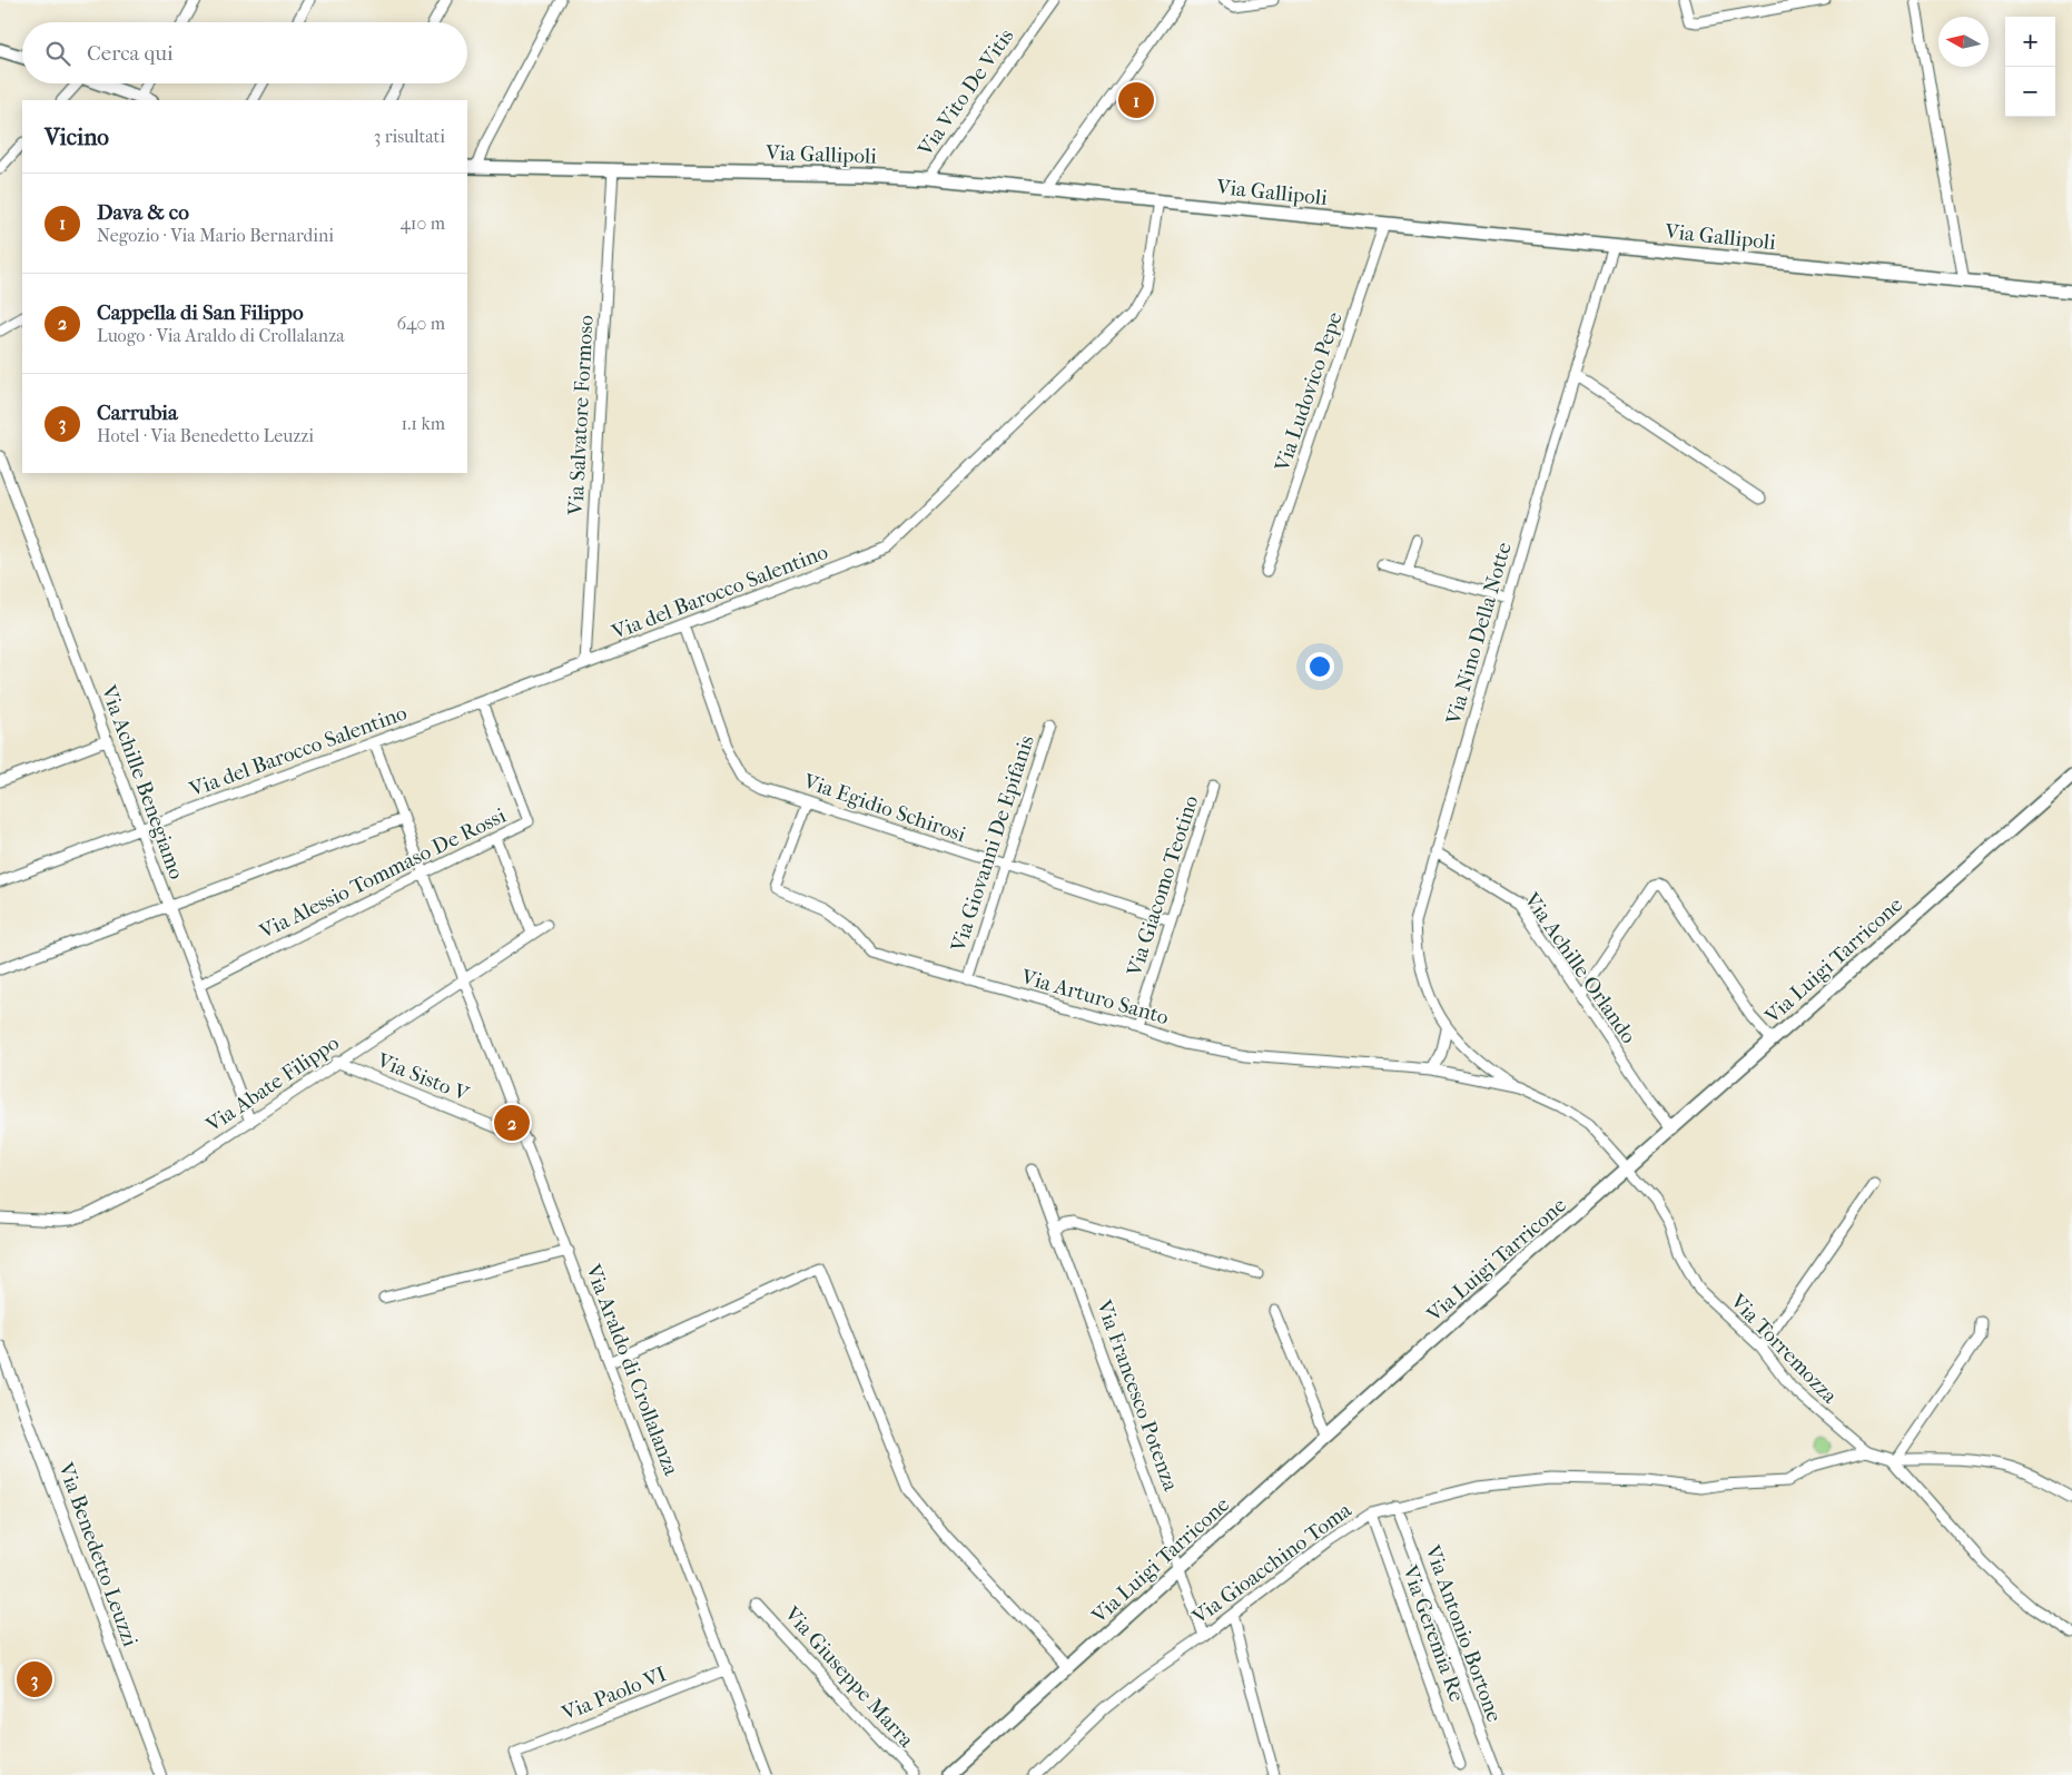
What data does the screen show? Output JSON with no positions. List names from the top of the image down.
{
  "streets": {
    "main road": ["Via Gallipoli", "Via Luigi Tarricone"],
    "street": [
      "Via Vito De Vitis",
      "Via Ludovico Pepe",
      "Via Salvatore Formoso",
      "Via del Barocco Salentino",
      "Via Nino Della Notte",
      "Via Achille Benegiamo",
      "Via Egidio Schirosi",
      "Via Giovanni De Epifanis",
      "Via Alessio Tommaso De Rossi",
      "Via Giacomo Teotino",
      "Via Achille Orlando",
      "Via Arturo Santo",
      "Via Sisto V",
      "Via Abate Filippo",
      "Via Torremozza",
      "Via Araldo di Crollalanza",
      "Via Francesco Potenza",
      "Via Benedetto Leuzzi",
      "Via Gioacchino Toma",
      "Via Geremia Re",
      "Via Antonio Bortone",
      "Via Giuseppe Marra",
      "Via Paolo VI"
    ]
  },
  "crossings": [
    ["Via Vito De Vitis", "Via Gallipoli"],
    ["Via Gallipoli", "Via Ludovico Pepe"],
    ["Via Gallipoli", "Via Salvatore Formoso"],
    ["Via Gallipoli", "Via del Barocco Salentino"],
    ["Via Gallipoli", "Via Nino Della Notte"],
    ["Via Salvatore Formoso", "Via del Barocco Salentino"],
    ["Via del Barocco Salentino", "Via Achille Benegiamo"],
    ["Via del Barocco Salentino", "Via Egidio Schirosi"],
    ["Via del Barocco Salentino", "Via Alessio Tommaso De Rossi"],
    ["Via del Barocco Salentino", "Via Araldo di Crollalanza"],
    ["Via Nino Della Notte", "Via Achille Orlando"],
    ["Via Nino Della Notte", "Via Arturo Santo"],
    ["Via Achille Benegiamo", "Via Alessio Tommaso De Rossi"],
    ["Via Achille Benegiamo", "Via Abate Filippo"],
    ["Via Egidio Schirosi", "Via Giovanni De Epifanis"],
    ["Via Egidio Schirosi", "Via Giacomo Teotino"],
    ["Via Egidio Schirosi", "Via Arturo Santo"],
    ["Via Giovanni De Epifanis", "Via Arturo Santo"],
    ["Via Alessio Tommaso De Rossi", "Via Araldo di Crollalanza"],
    ["Via Giacomo Teotino", "Via Arturo Santo"],
    ["Via Luigi Tarricone", "Via Achille Orlando"],
    ["Via Luigi Tarricone", "Via Arturo Santo"],
    ["Via Luigi Tarricone", "Via Torremozza"],
    ["Via Luigi Tarricone", "Via Francesco Potenza"],
    ["Via Arturo Santo", "Via Torremozza"],
    ["Via Sisto V", "Via Abate Filippo"],
    ["Via Sisto V", "Via Araldo di Crollalanza"],
    ["Via Abate Filippo", "Via Araldo di Crollalanza"],
    ["Via Torremozza", "Via Gioacchino Toma"],
    ["Via Araldo di Crollalanza", "Via Paolo VI"],
    ["Via Francesco Potenza", "Via Gioacchino Toma"],
    ["Via Gioacchino Toma", "Via Geremia Re"],
    ["Via Gioacchino Toma", "Via Antonio Bortone"]
  ],
  "north": "left",
  "page": {
    "map_buttons": ["+", "−"],
    "search": "Cerca qui",
    "pins": ["1", "2", "3"],
    "heading": ["Vicino", "3 risultati"],
    "list": [
      {
        "mark": "1",
        "name": "Dava & co",
        "note": "Negozio · Via Mario Bernardini",
        "value": "410 m"
      },
      {
        "mark": "2",
        "name": "Cappella di San Filippo",
        "note": "Luogo · Via Araldo di Crollalanza",
        "value": "640 m"
      },
      {
        "mark": "3",
        "name": "Carrubia",
        "note": "Hotel · Via Benedetto Leuzzi",
        "value": "1.1 km"
      }
    ]
  }
}
